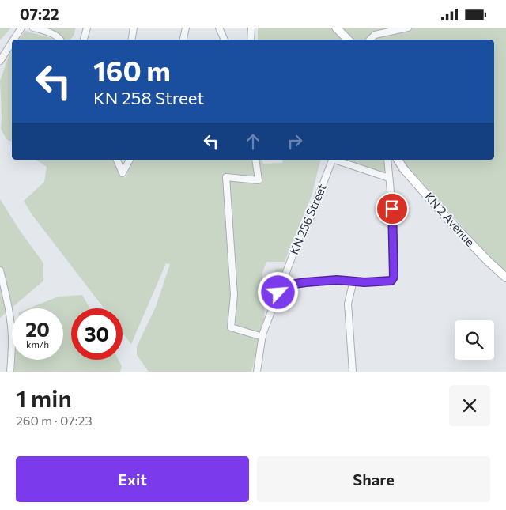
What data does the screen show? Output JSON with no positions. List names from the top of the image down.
{
  "streets": {
    "main road": ["KN 2 Avenue"],
    "street": ["KN 256 Street"]
  },
  "page": {
    "status": "07:22",
    "turn": ["160 m", "KN 258 Street"],
    "speed": "20 km/h",
    "limit": "30",
    "heading": ["1 min", "260 m · 07:23"],
    "buttons": ["Exit", "Share"]
  }
}
